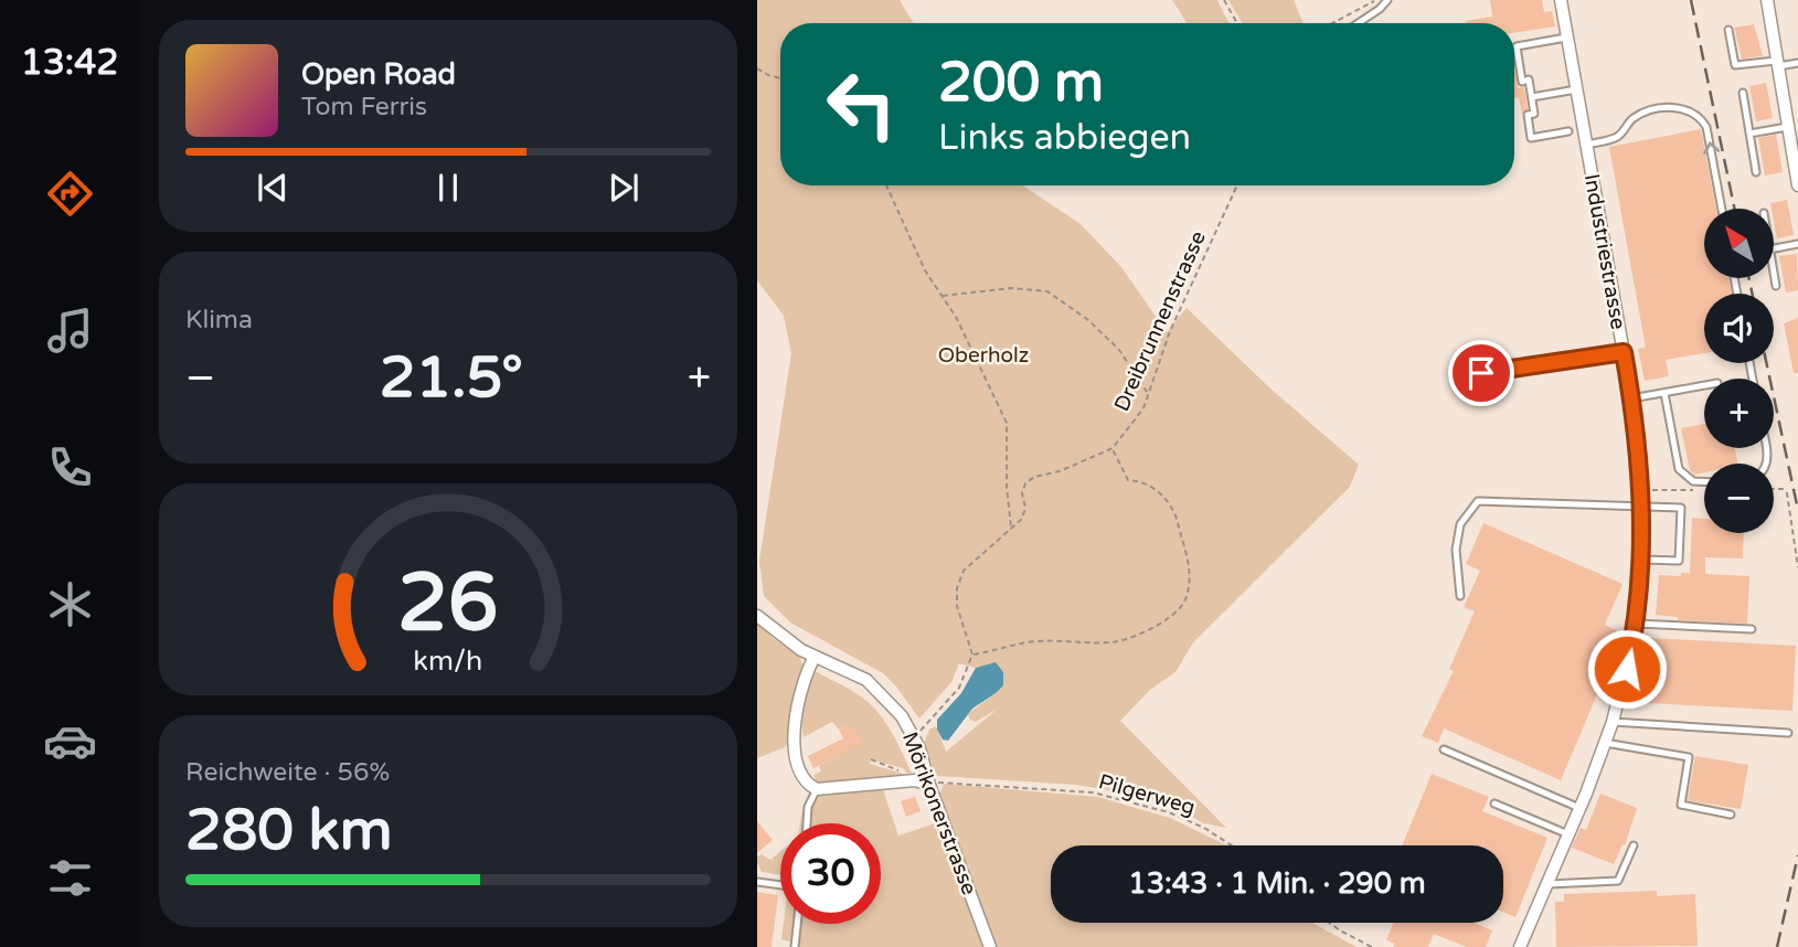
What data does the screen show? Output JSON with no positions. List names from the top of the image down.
{
  "streets": {
    "street": ["Industriestrasse", "Mörikonerstrasse"],
    "path": ["Dreibrunnenstrasse", "Pilgerweg"]
  },
  "crossings": [
    ["Pilgerweg", "Mörikonerstrasse"]
  ],
  "parks": ["Oberholz"],
  "north": "top left",
  "page": {
    "tabs": "13:42",
    "turn": ["200 m", "Links abbiegen"],
    "song": ["Open Road", "Tom Ferris"],
    "map_buttons": ["+", "−"],
    "tile": [
      "Klima",
      ["Reichweite · 56%", "280 km"]
    ],
    "heat": ["−", "21.5°", "+"],
    "limit": "30",
    "trip": "13:43 · 1 Min. · 290 m",
    "gauge": ["26", "km/h"]
  }
}
